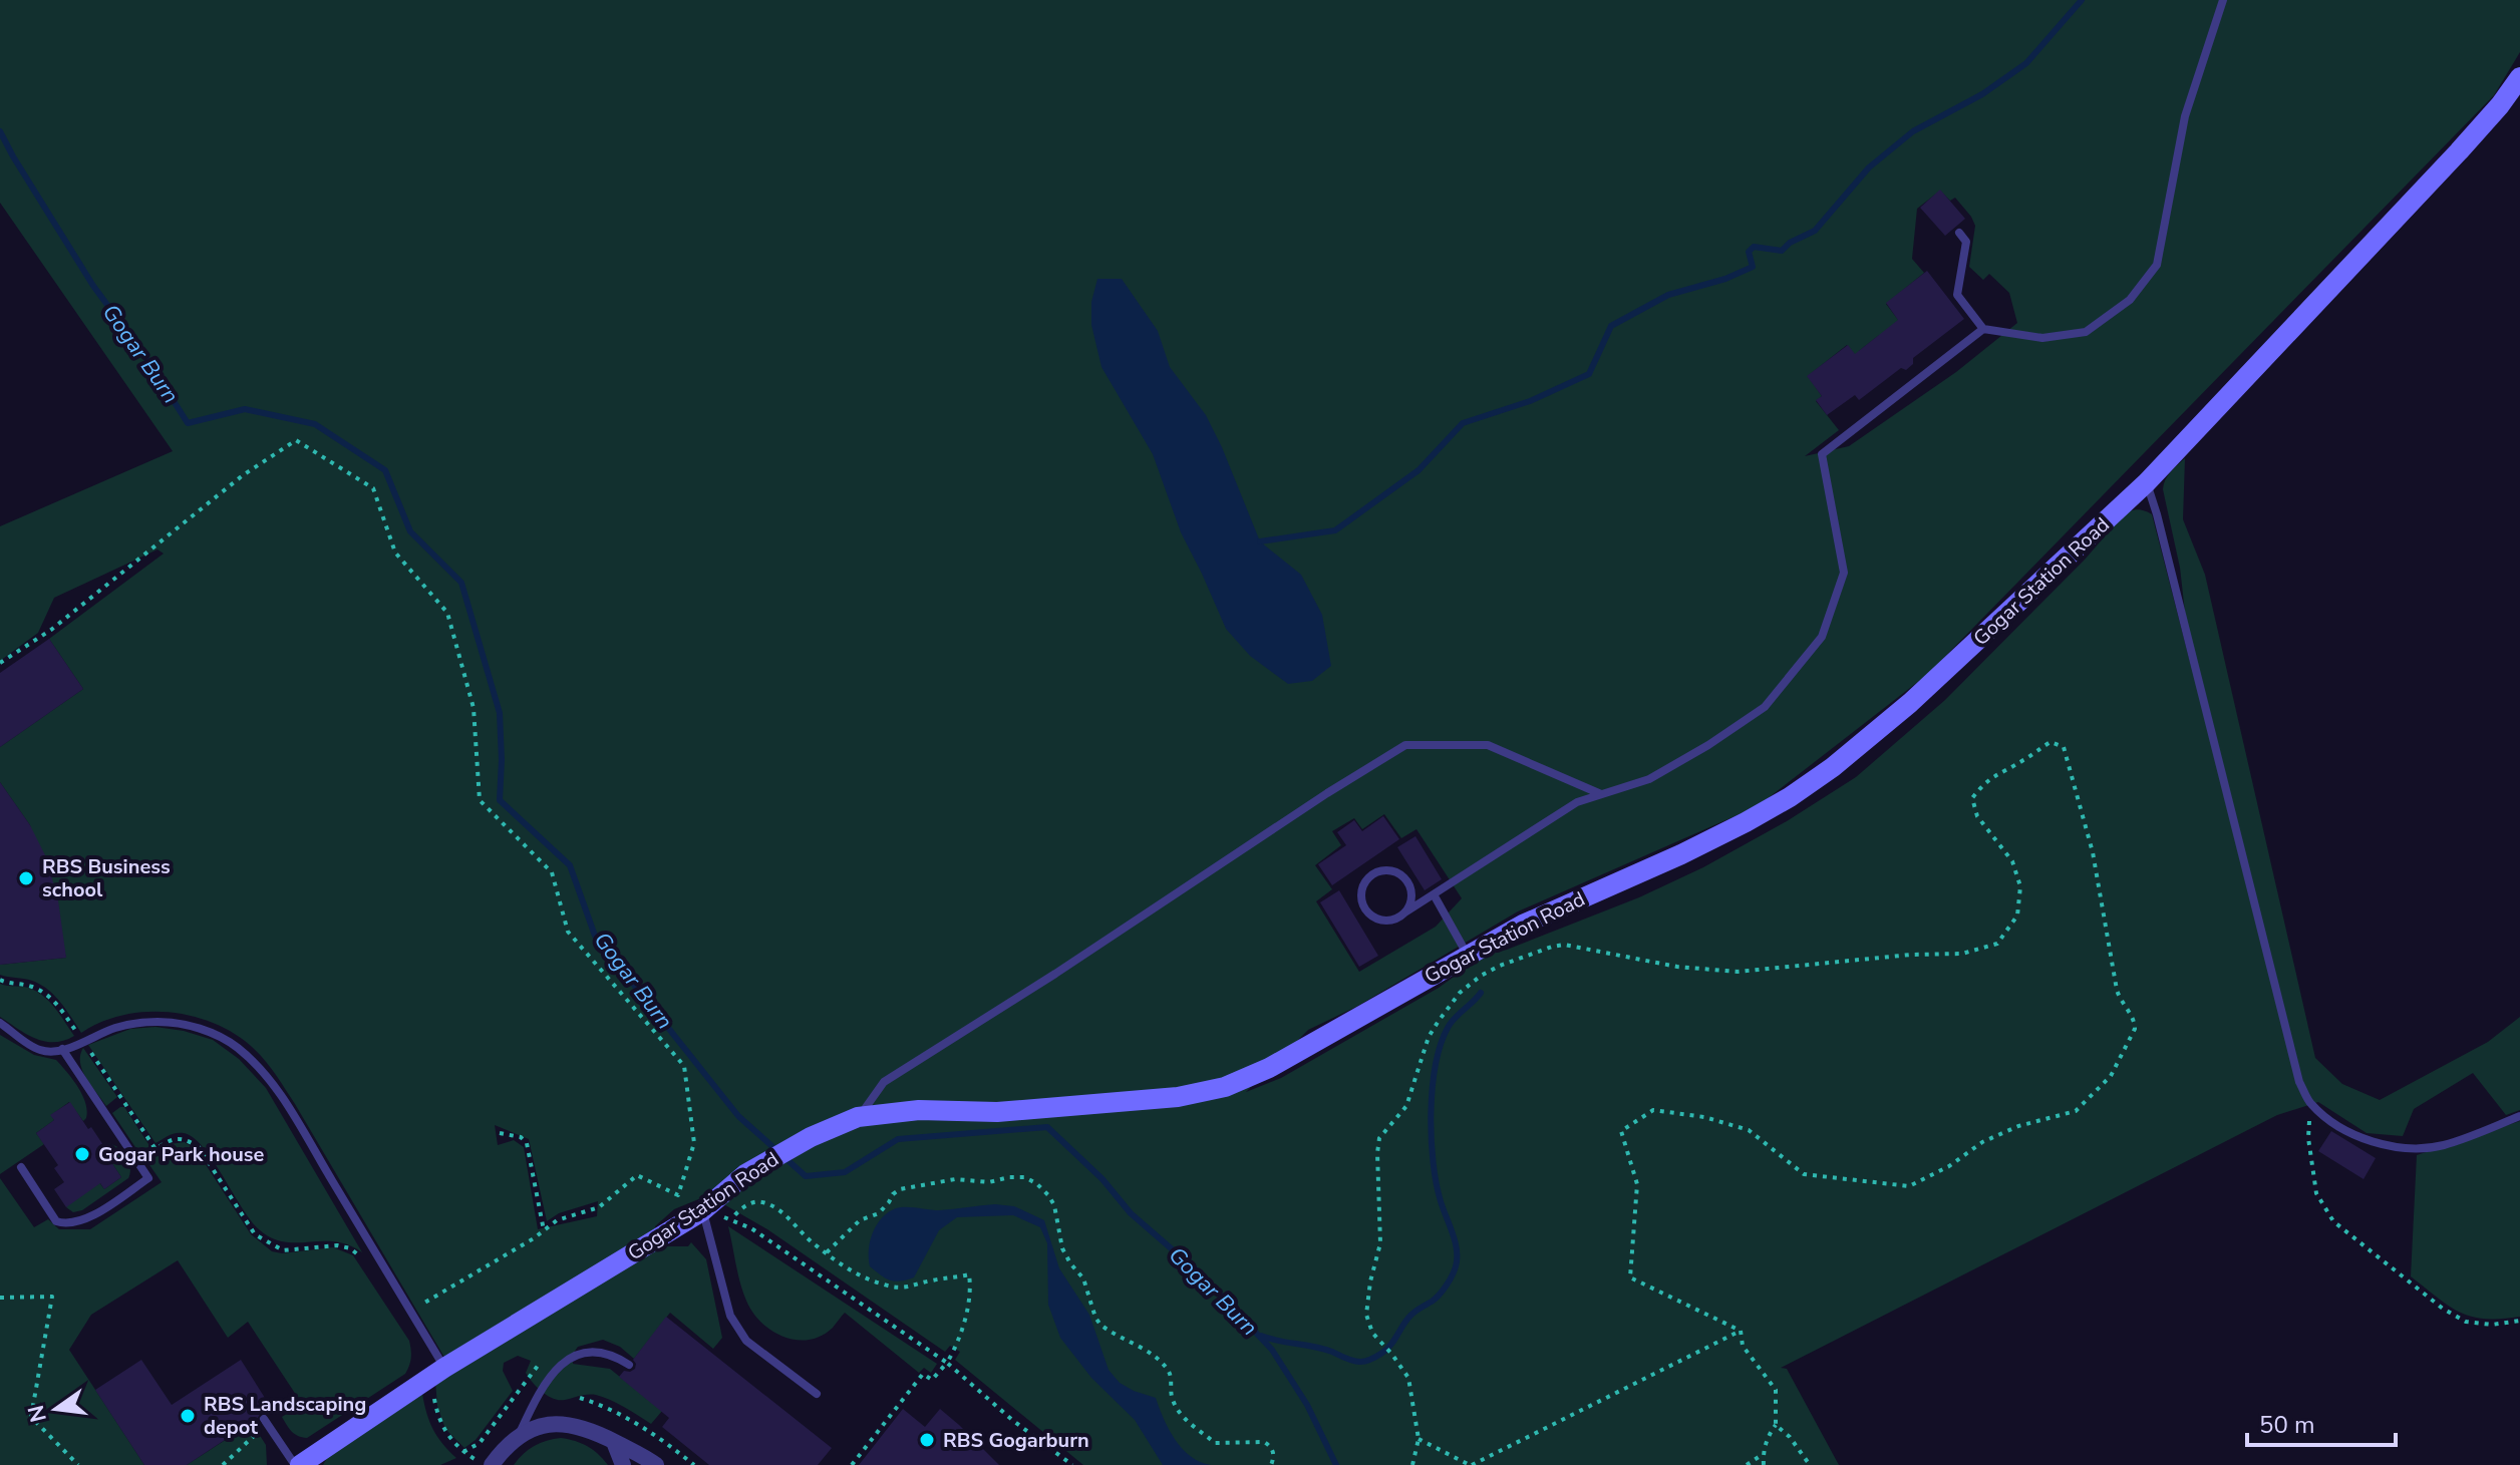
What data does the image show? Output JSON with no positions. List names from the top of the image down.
{
  "streets": {
    "street": ["Gogar Station Road"]
  },
  "water": ["Gogar Burn"],
  "places": [
    "RBS Business school",
    "Gogar Park house",
    "RBS Landscaping depot",
    "RBS Gogarburn"
  ],
  "scale_bar": "50 m",
  "north": "left"
}
